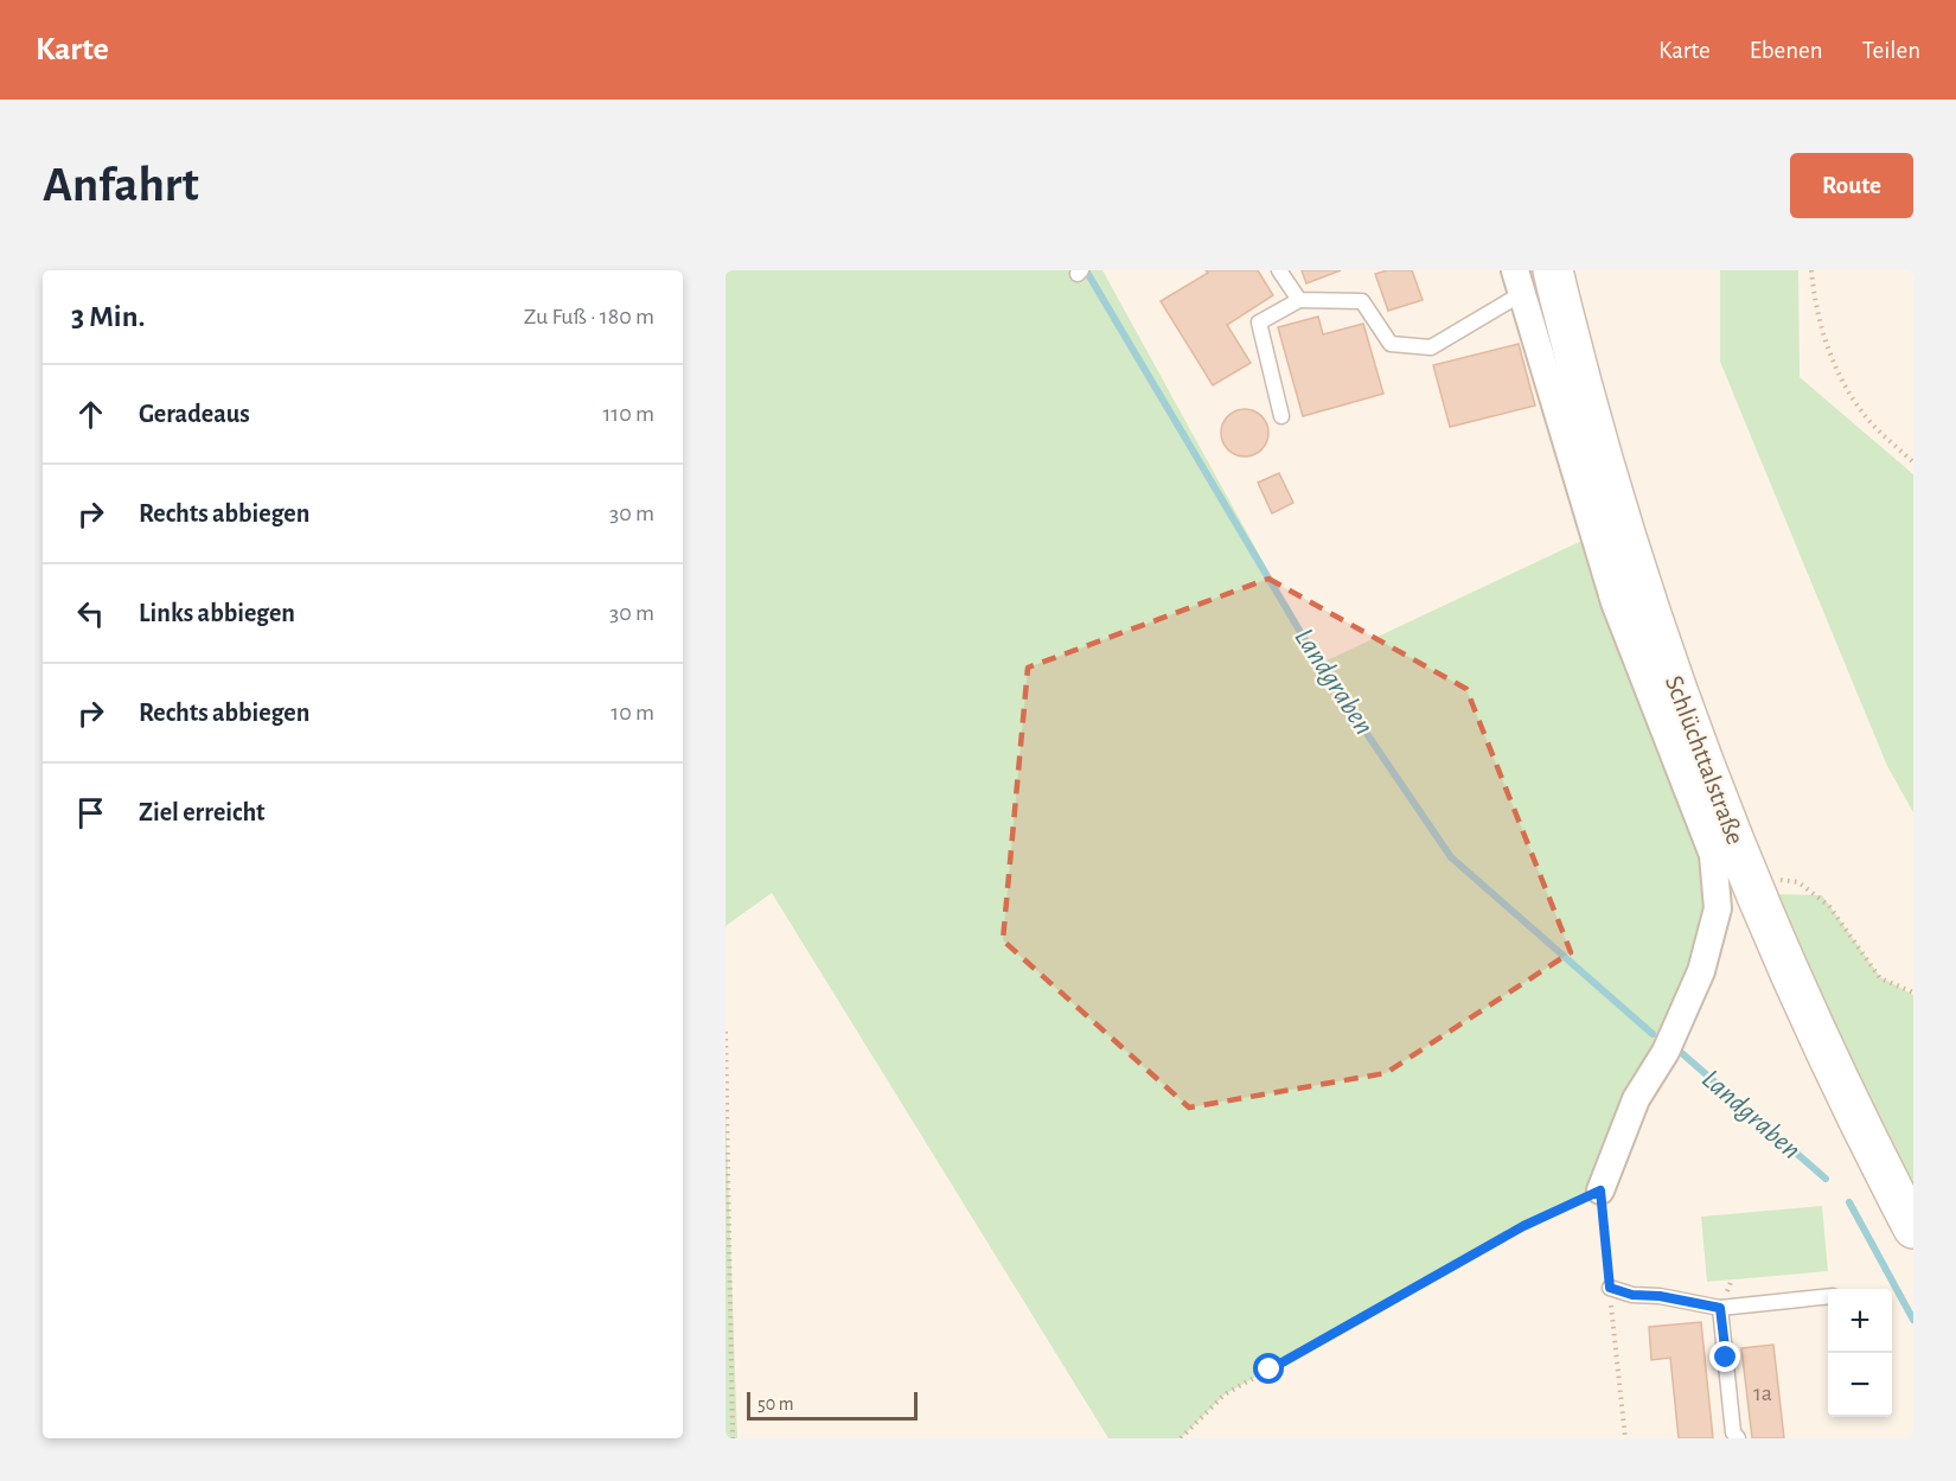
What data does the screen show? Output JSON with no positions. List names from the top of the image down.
{
  "streets": {
    "main road": ["Schlüchttalstraße"]
  },
  "water": ["Landgraben"],
  "house_numbers": ["1a"],
  "scale_bar": "50 m",
  "page": {
    "header": "Karte",
    "nav": ["Karte", "Ebenen", "Teilen"],
    "buttons": "Route",
    "title": "Anfahrt",
    "heading": ["3 Min.", "Zu Fuß · 180 m"],
    "list": [
      ["Geradeaus", "110 m"],
      ["Rechts abbiegen", "30 m"],
      ["Links abbiegen", "30 m"],
      ["Rechts abbiegen", "10 m"],
      "Ziel erreicht"
    ],
    "map_buttons": ["+", "−"],
    "scale": "50 m"
  }
}
